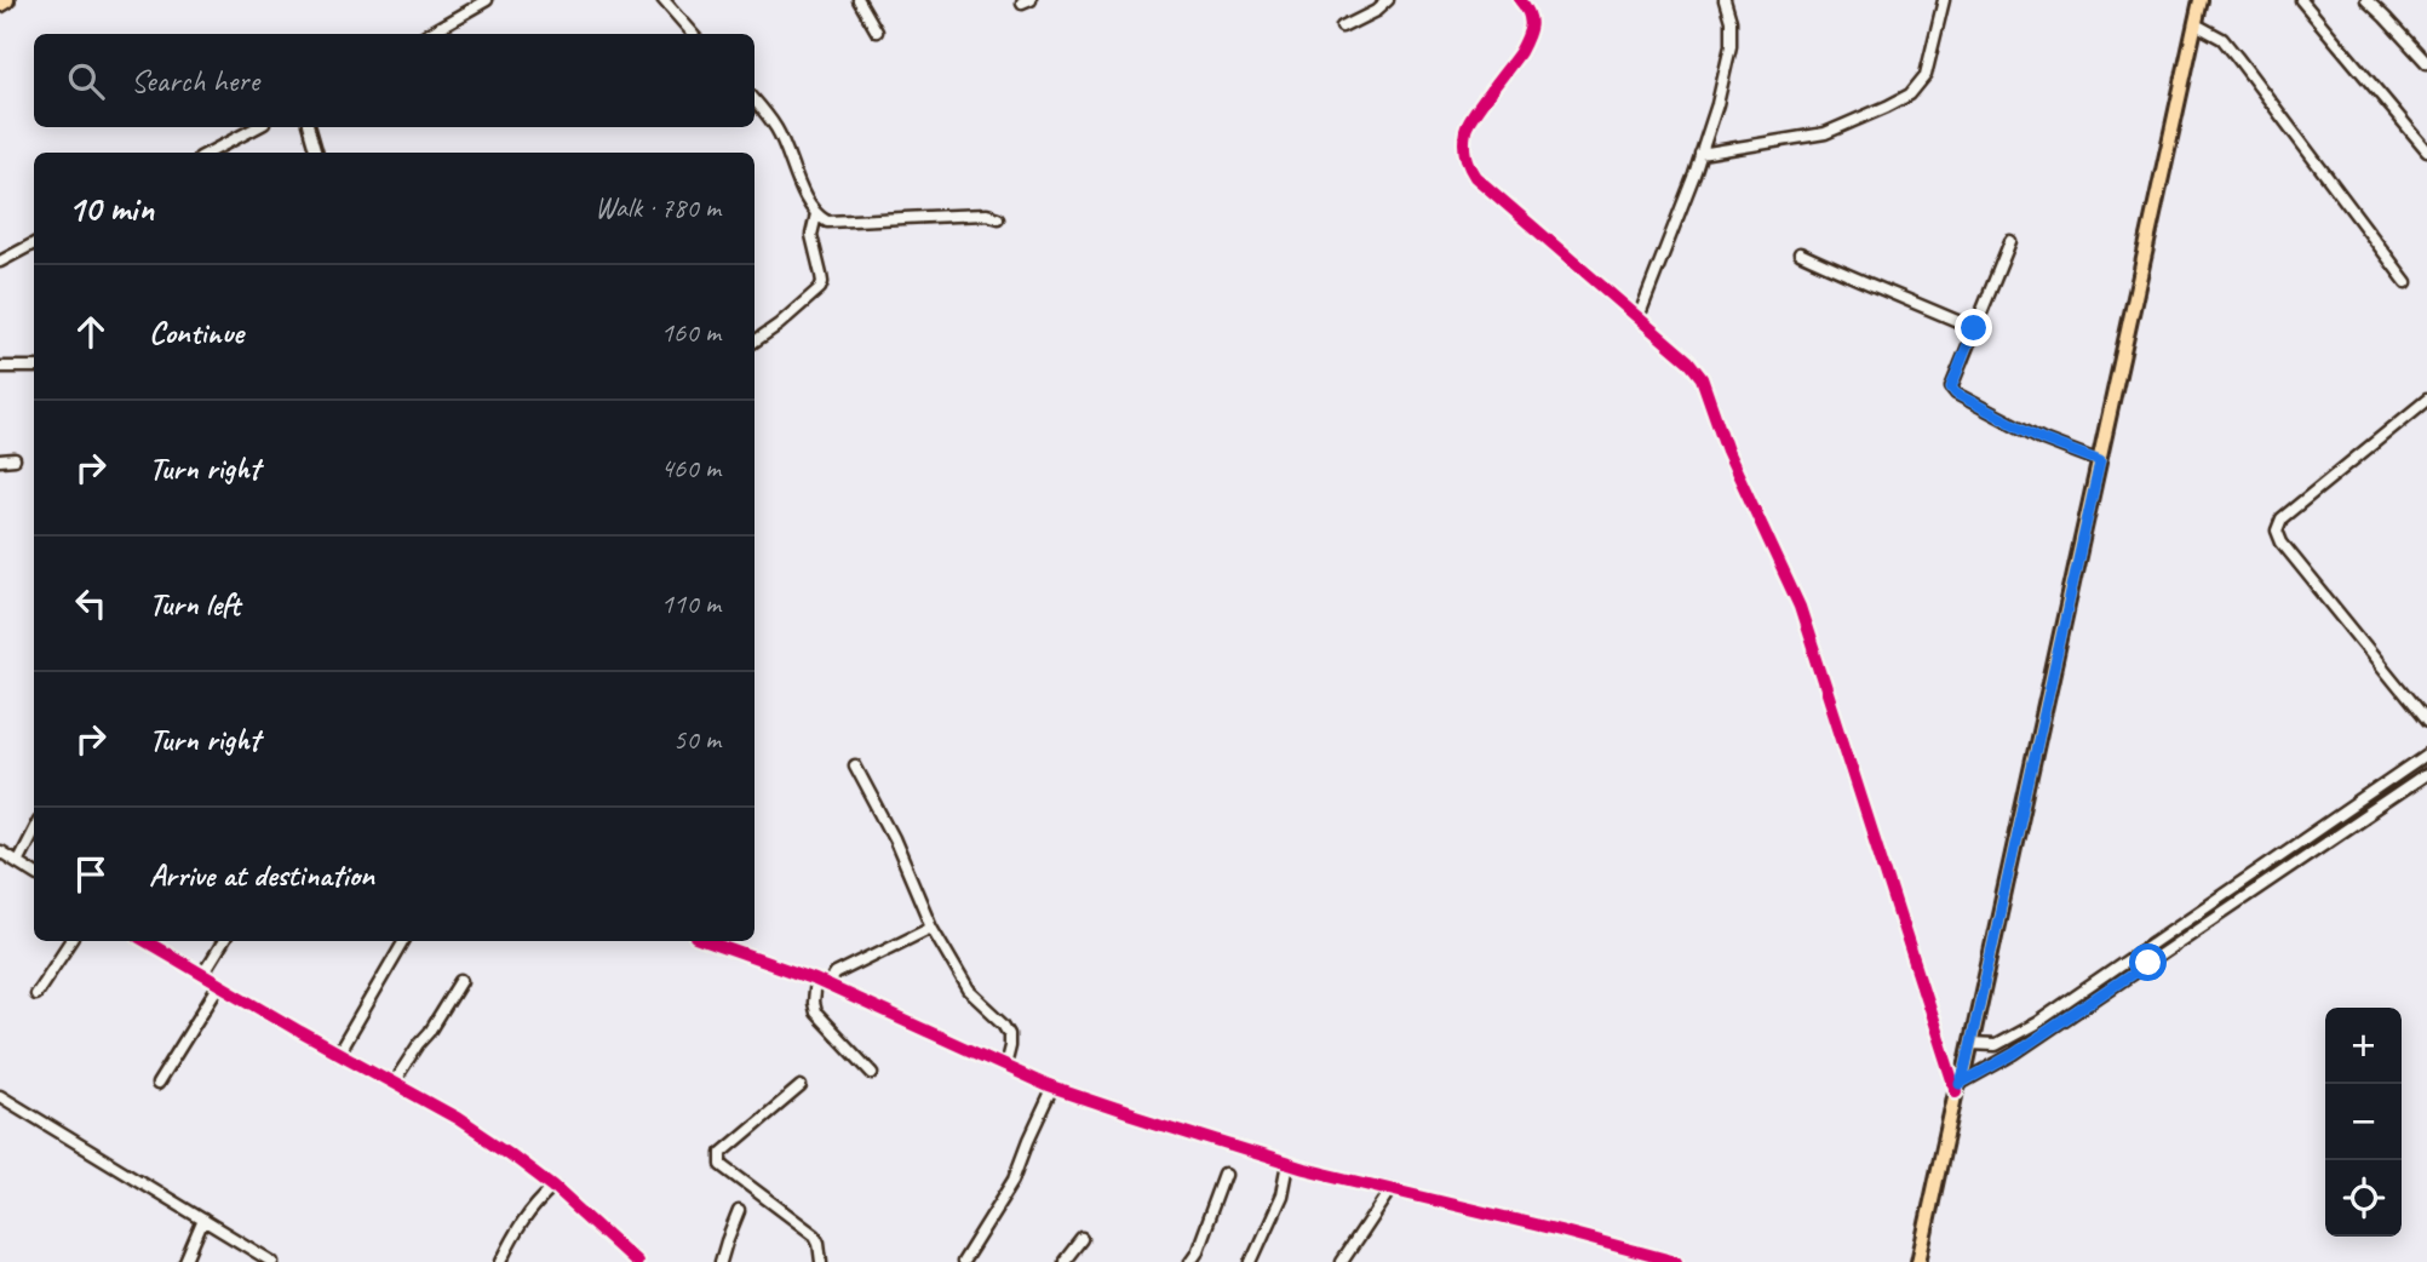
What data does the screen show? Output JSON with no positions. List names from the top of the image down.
{
  "page": {
    "search": "Search here",
    "heading": ["10 min", "Walk · 780 m"],
    "list": [
      ["Continue", "160 m"],
      ["Turn right", "460 m"],
      ["Turn left", "110 m"],
      ["Turn right", "50 m"],
      "Arrive at destination"
    ],
    "map_buttons": ["+", "−"]
  }
}
